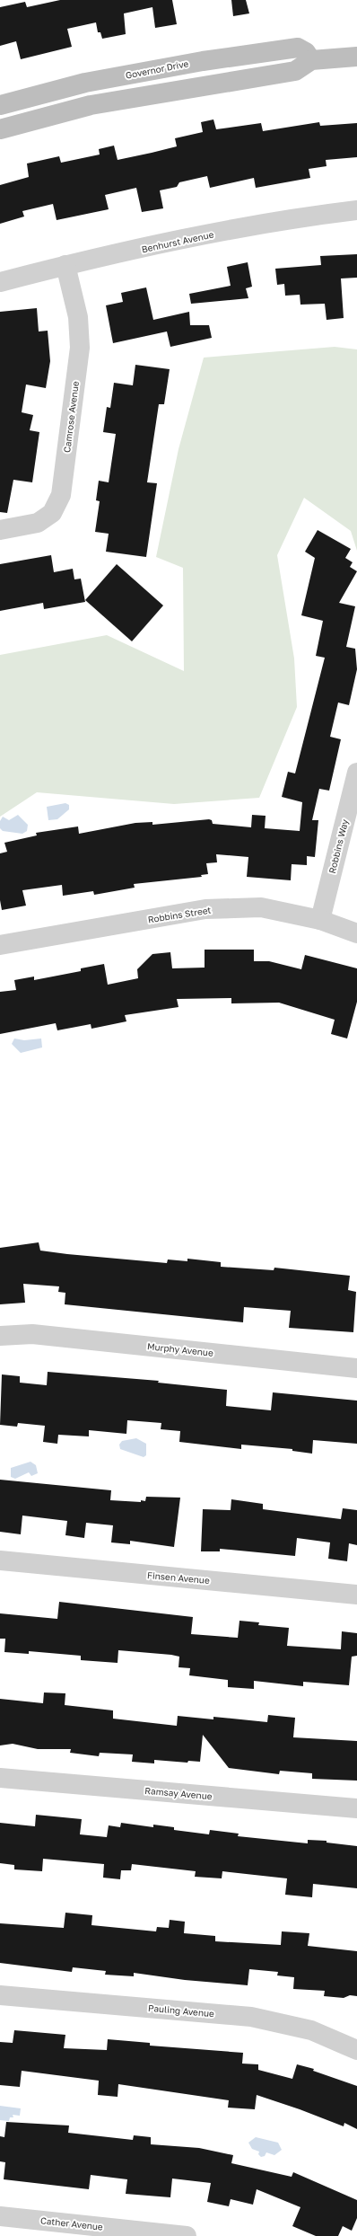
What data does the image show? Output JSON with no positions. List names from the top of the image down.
{
  "streets": {
    "main road": ["Governor Drive"],
    "street": [
      "Benhurst Avenue",
      "Camrose Avenue",
      "Robbins Way",
      "Robbins Street",
      "Murphy Avenue",
      "Finsen Avenue",
      "Ramsay Avenue",
      "Pauling Avenue",
      "Cather Avenue"
    ]
  },
  "crossings": [
    ["Benhurst Avenue", "Camrose Avenue"],
    ["Robbins Way", "Robbins Street"]
  ]
}
